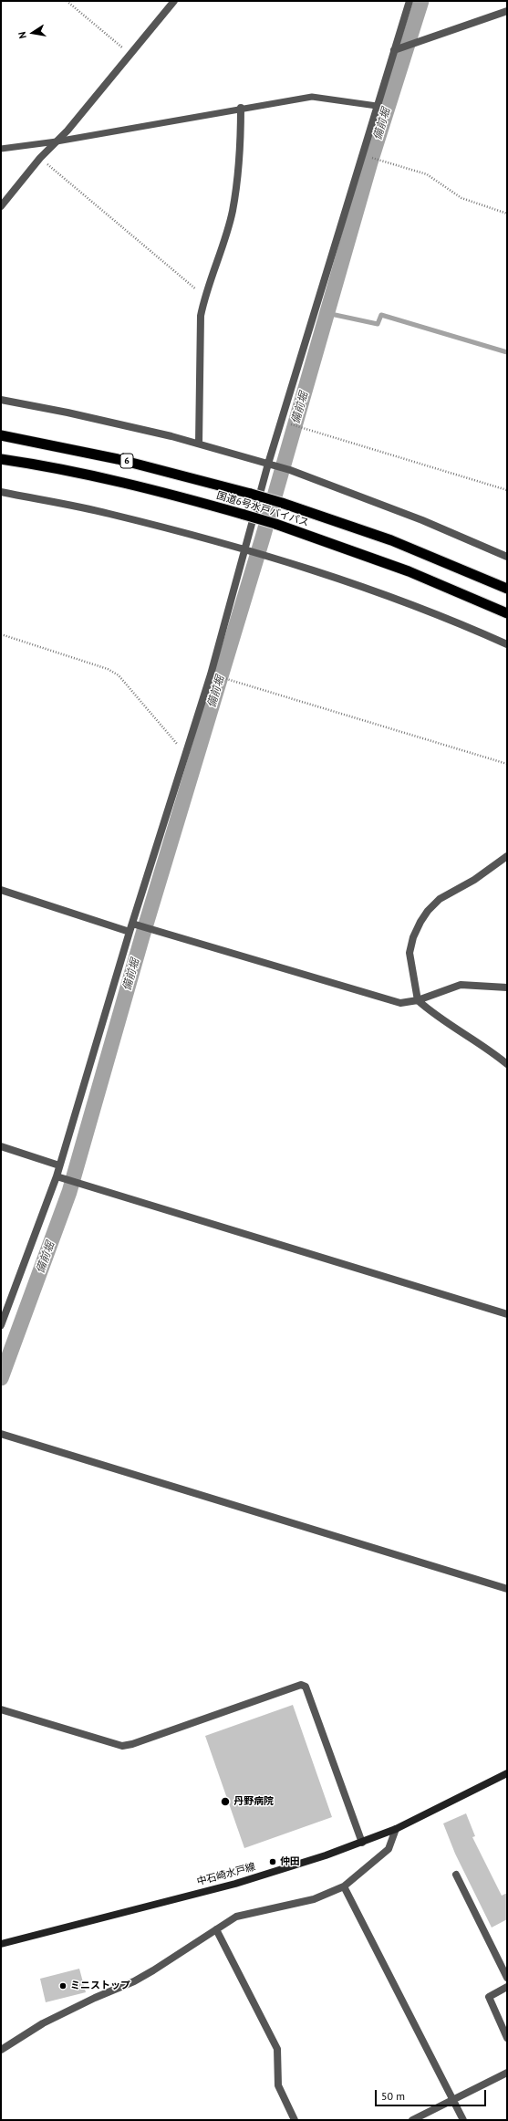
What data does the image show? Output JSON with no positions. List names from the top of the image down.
{
  "streets": {
    "highway": ["6", "国道6号水戸バイパス"],
    "main road": ["中石崎水戸線"]
  },
  "water": ["備前堀"],
  "places": ["丹野病院", "仲田", "ミニストップ"],
  "scale_bar": "50 m",
  "north": "left"
}
